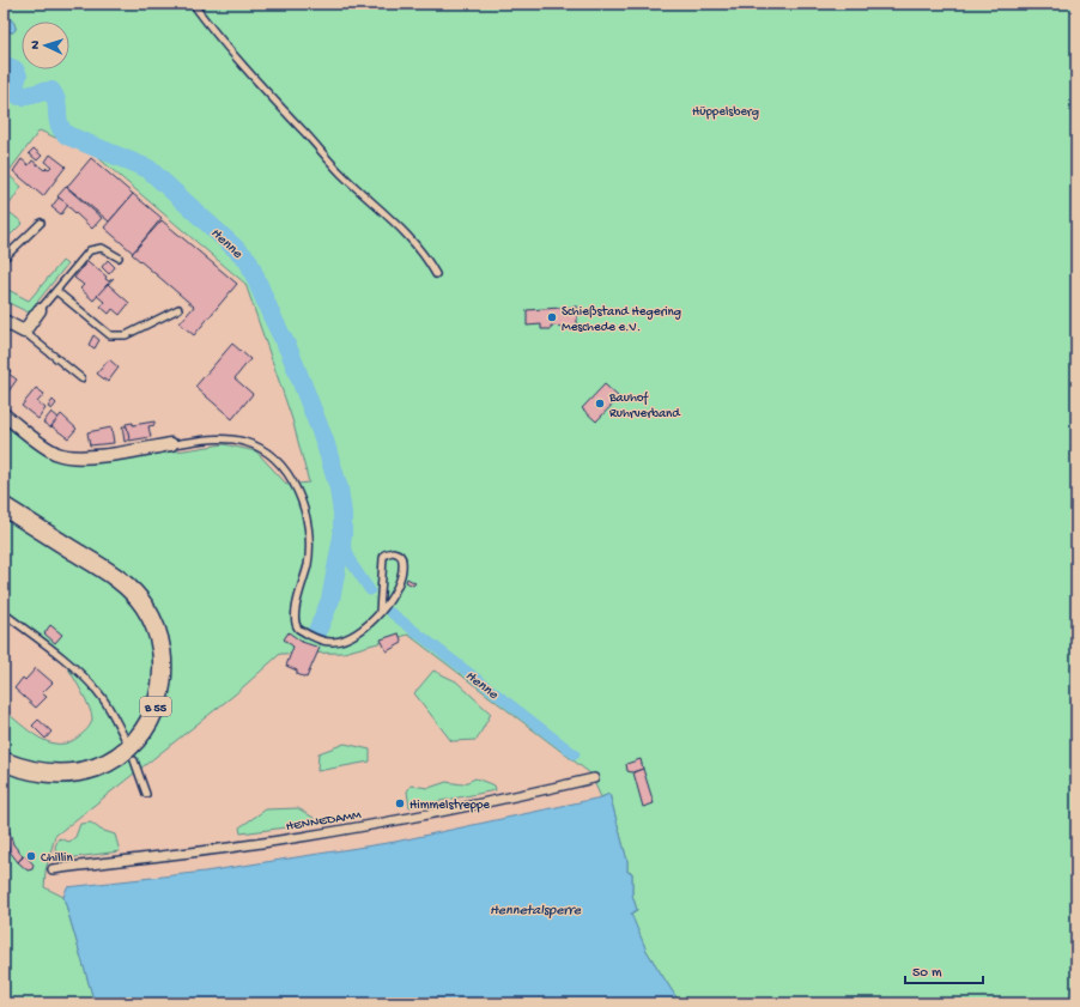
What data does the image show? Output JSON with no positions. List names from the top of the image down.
{
  "streets": {
    "main road": ["B 55"],
    "street": ["HENNEDAMM"]
  },
  "water": ["Henne", "Hennetalsperre"],
  "parks": ["Hüppelsberg"],
  "places": [
    "Schießstand Hegering Meschede e.V.",
    "Bauhof Ruhrverband",
    "Himmelstreppe",
    "Chillin"
  ],
  "scale_bar": "50 m",
  "north": "left"
}
